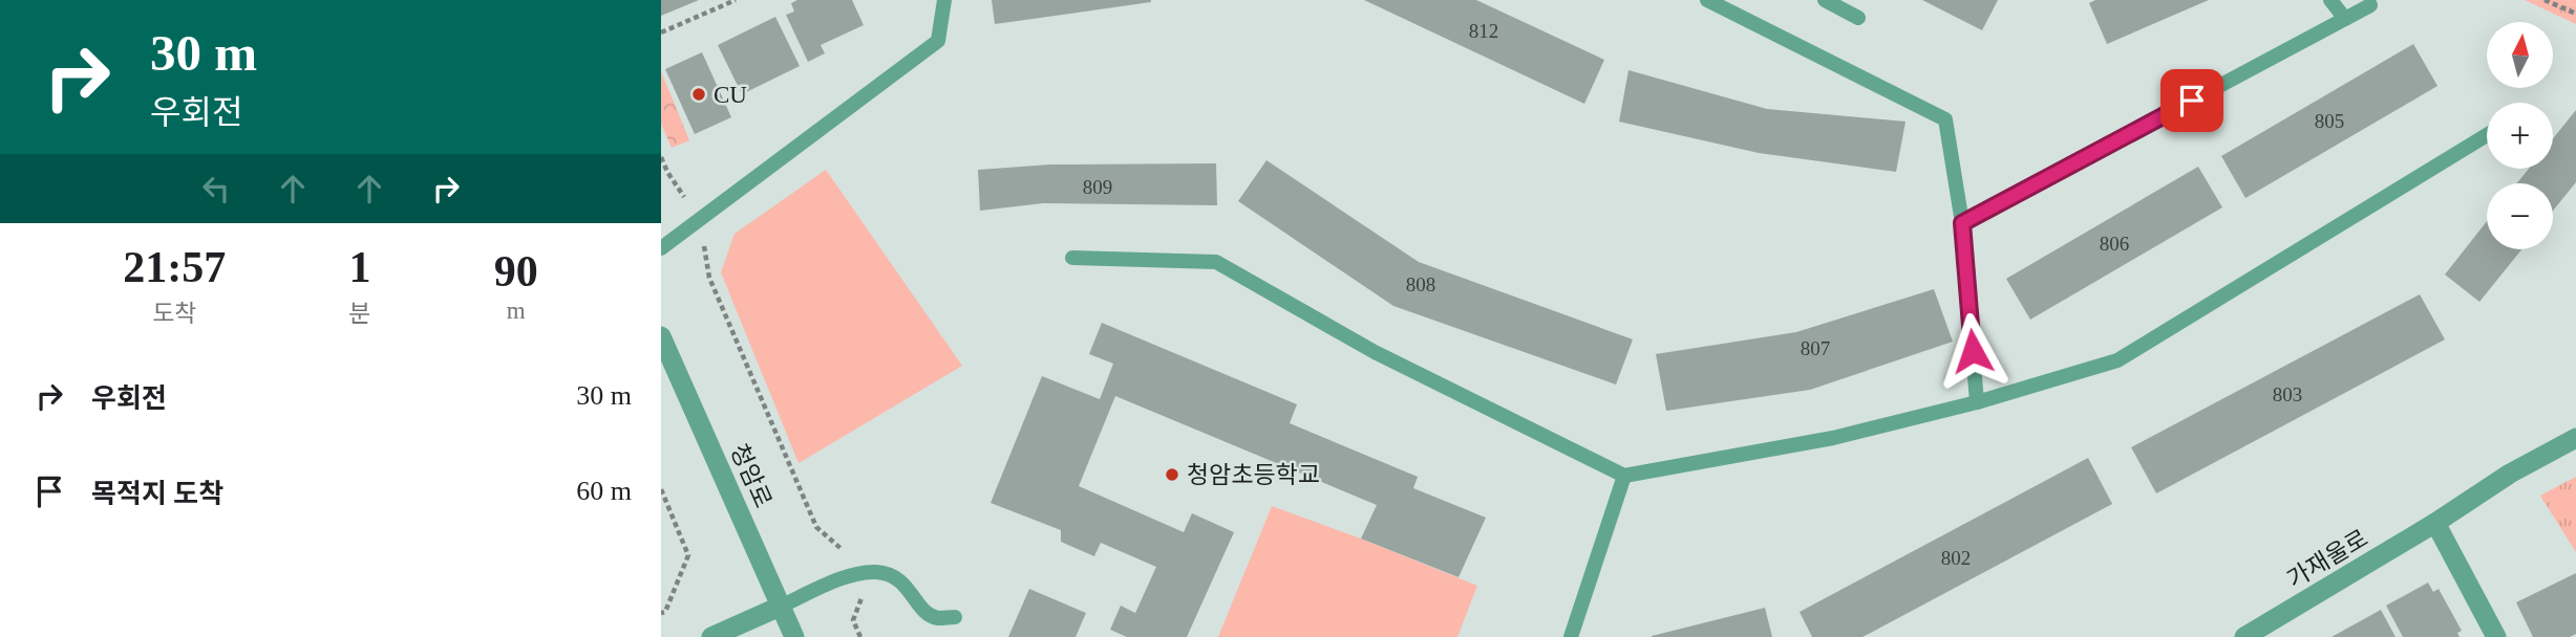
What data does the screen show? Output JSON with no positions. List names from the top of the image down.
{
  "streets": {
    "street": ["청암로", "가재울로"]
  },
  "places": ["CU", "청암초등학교"],
  "house_numbers": [
    "812",
    "805",
    "809",
    "806",
    "808",
    "807",
    "803",
    "802"
  ],
  "north": "top",
  "page": {
    "turn": ["30 m", "우회전"],
    "map_buttons": ["+", "−"],
    "eta": [
      "21:57",
      "도착",
      "1",
      "분",
      "90",
      "m"
    ],
    "list": [
      {
        "name": "우회전",
        "value": "30 m"
      },
      {
        "name": "목적지 도착",
        "value": "60 m"
      }
    ]
  }
}
